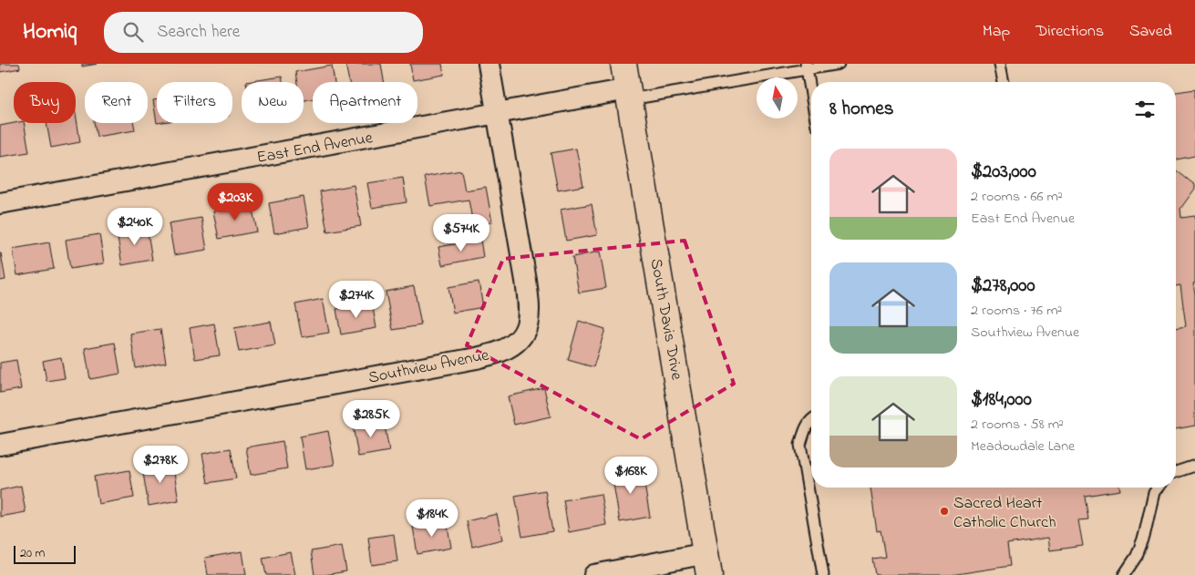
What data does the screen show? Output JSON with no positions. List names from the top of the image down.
{
  "streets": {
    "street": ["East End Avenue", "South Davis Drive", "Southview Avenue"]
  },
  "crossings": [
    ["East End Avenue", "South Davis Drive"],
    ["East End Avenue", "Southview Avenue"]
  ],
  "places": ["Sacred Heart Catholic Church"],
  "scale_bar": "20 m",
  "north": "top",
  "page": {
    "header": "Homiq",
    "search": "Search here",
    "nav": ["Map", "Directions", "Saved"],
    "chip": [
      "Buy",
      "Rent",
      "Filters",
      "New",
      "Apartment"
    ],
    "heading": "8 homes",
    "list": [
      {
        "name": "$203,000",
        "note": "2 rooms · 66 m² · East End Avenue"
      },
      {
        "name": "$278,000",
        "note": "2 rooms · 76 m² · Southview Avenue"
      },
      {
        "name": "$184,000",
        "note": "2 rooms · 58 m² · Meadowdale Lane"
      }
    ],
    "price": [
      "$203K",
      "$240K",
      "$574K",
      "$274K",
      "$285K",
      "$278K",
      "$168K",
      "$184K"
    ],
    "scale": "20 m"
  }
}
